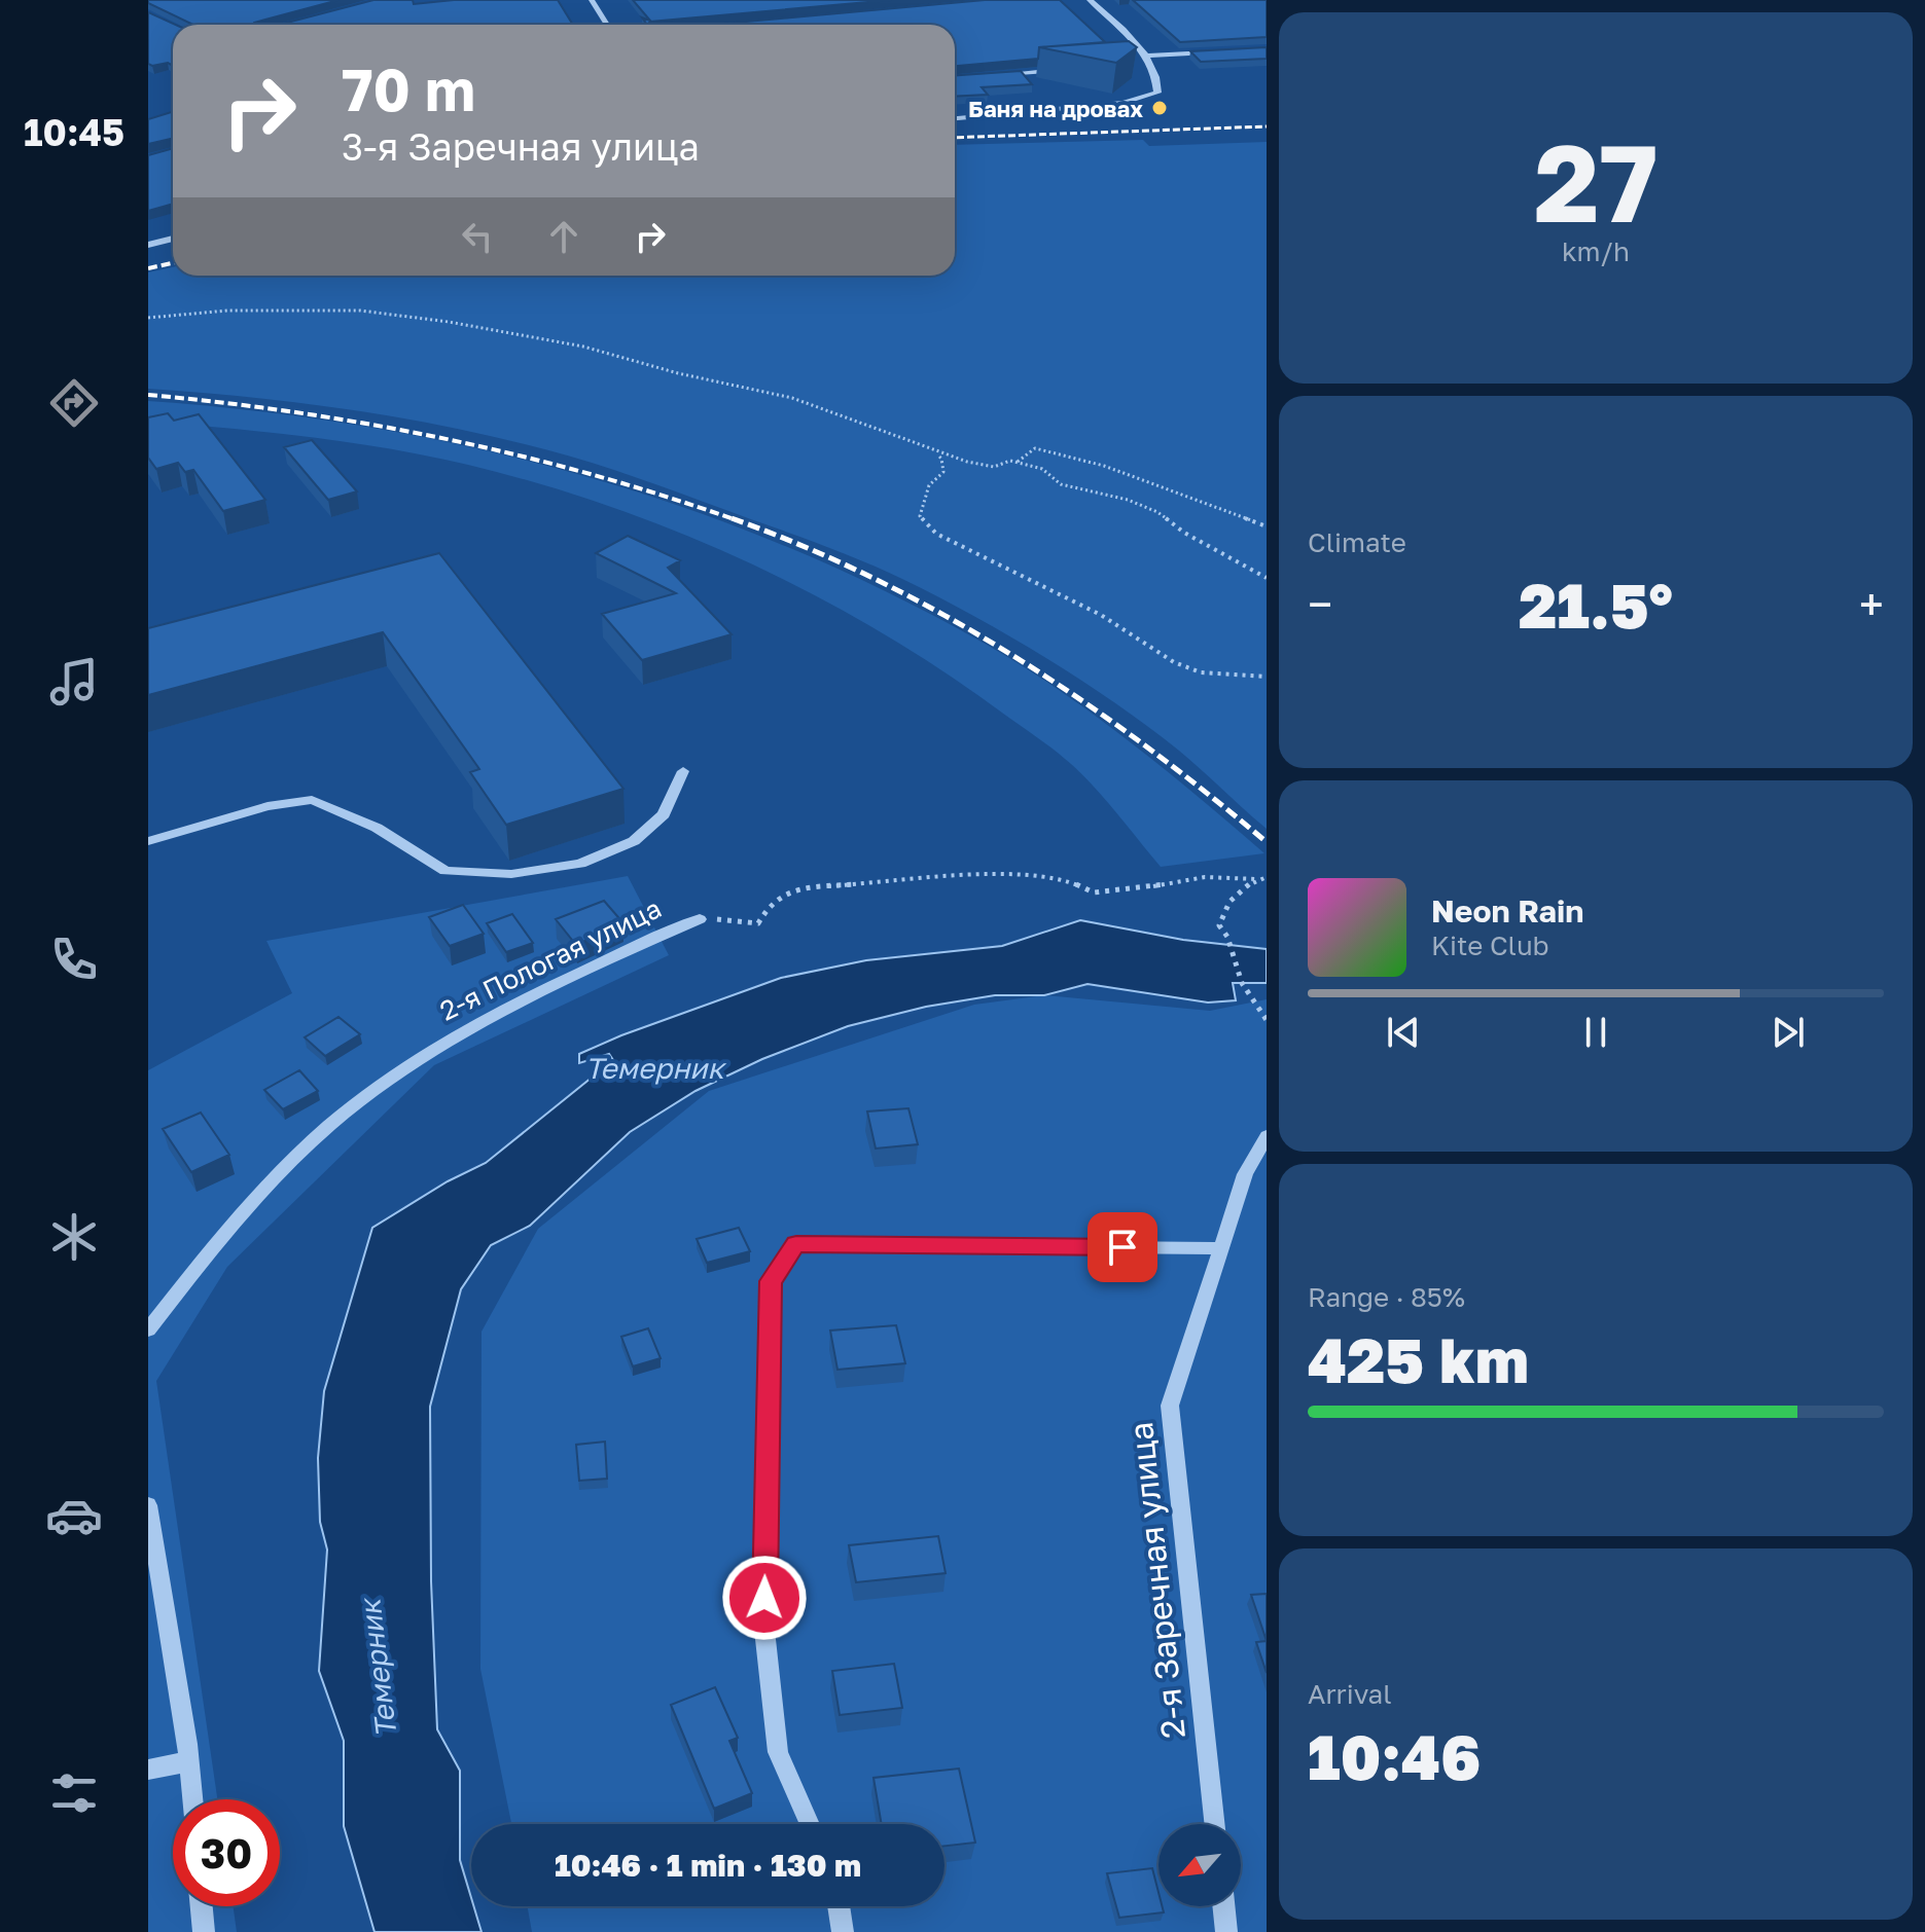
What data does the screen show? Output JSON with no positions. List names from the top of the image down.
{
  "streets": {
    "street": ["2-я Пологая улица", "2-я Заречная улица"]
  },
  "water": ["Темерник"],
  "places": ["Баня на дровах"],
  "north": "bottom left",
  "page": {
    "tabs": "10:45",
    "tile": [
      ["27", "km/h"],
      "Climate",
      ["Range · 85%", "425 km"],
      ["Arrival", "10:46"]
    ],
    "turn": ["70 m", "3-я Заречная улица"],
    "heat": ["−", "21.5°", "+"],
    "song": ["Neon Rain", "Kite Club"],
    "limit": "30",
    "trip": "10:46 · 1 min · 130 m"
  }
}
